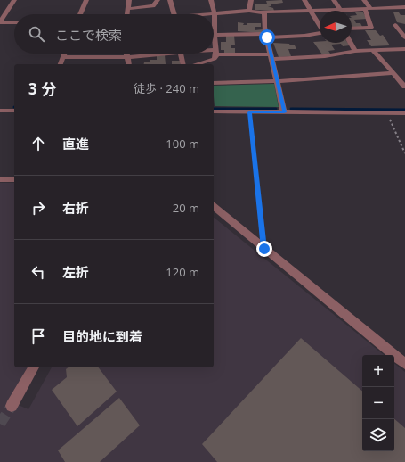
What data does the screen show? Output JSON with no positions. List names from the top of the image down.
{
  "north": "left",
  "page": {
    "search": "ここで検索",
    "heading": ["3 分", "徒歩 · 240 m"],
    "list": [
      ["直進", "100 m"],
      ["右折", "20 m"],
      ["左折", "120 m"],
      "目的地に到着"
    ],
    "map_buttons": ["+", "−"]
  }
}
